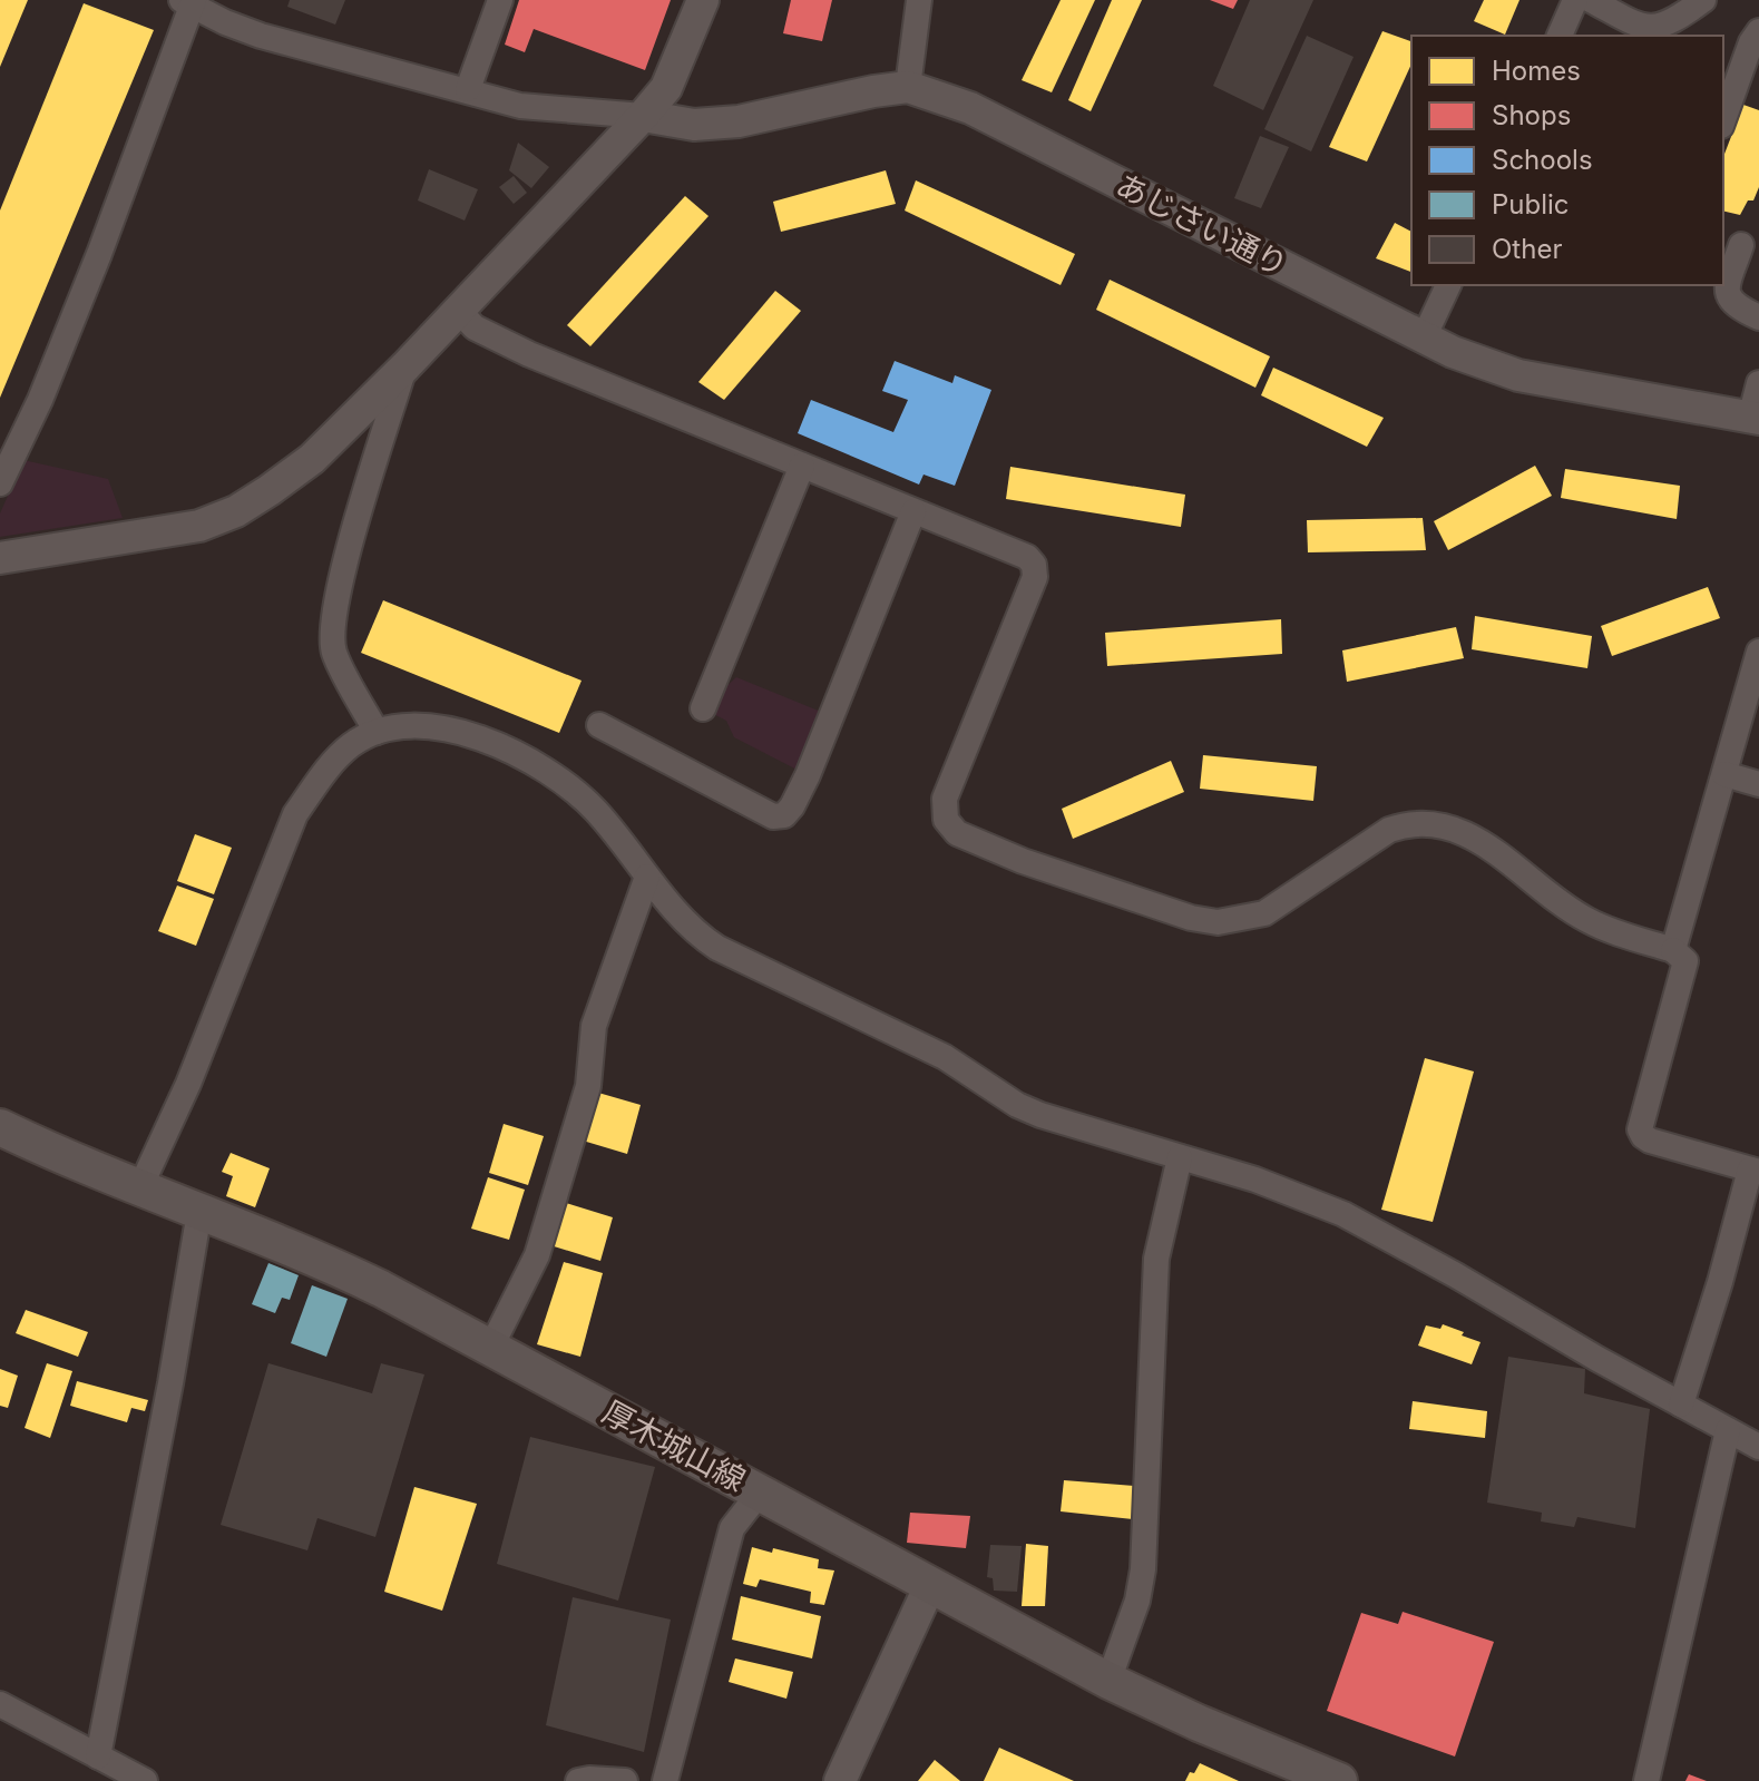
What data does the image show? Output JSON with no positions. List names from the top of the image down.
{
  "streets": {
    "main road": ["厚木城山線"],
    "street": ["あじさい通り"]
  },
  "legend": [
    "Homes",
    "Shops",
    "Schools",
    "Public",
    "Other"
  ]
}
